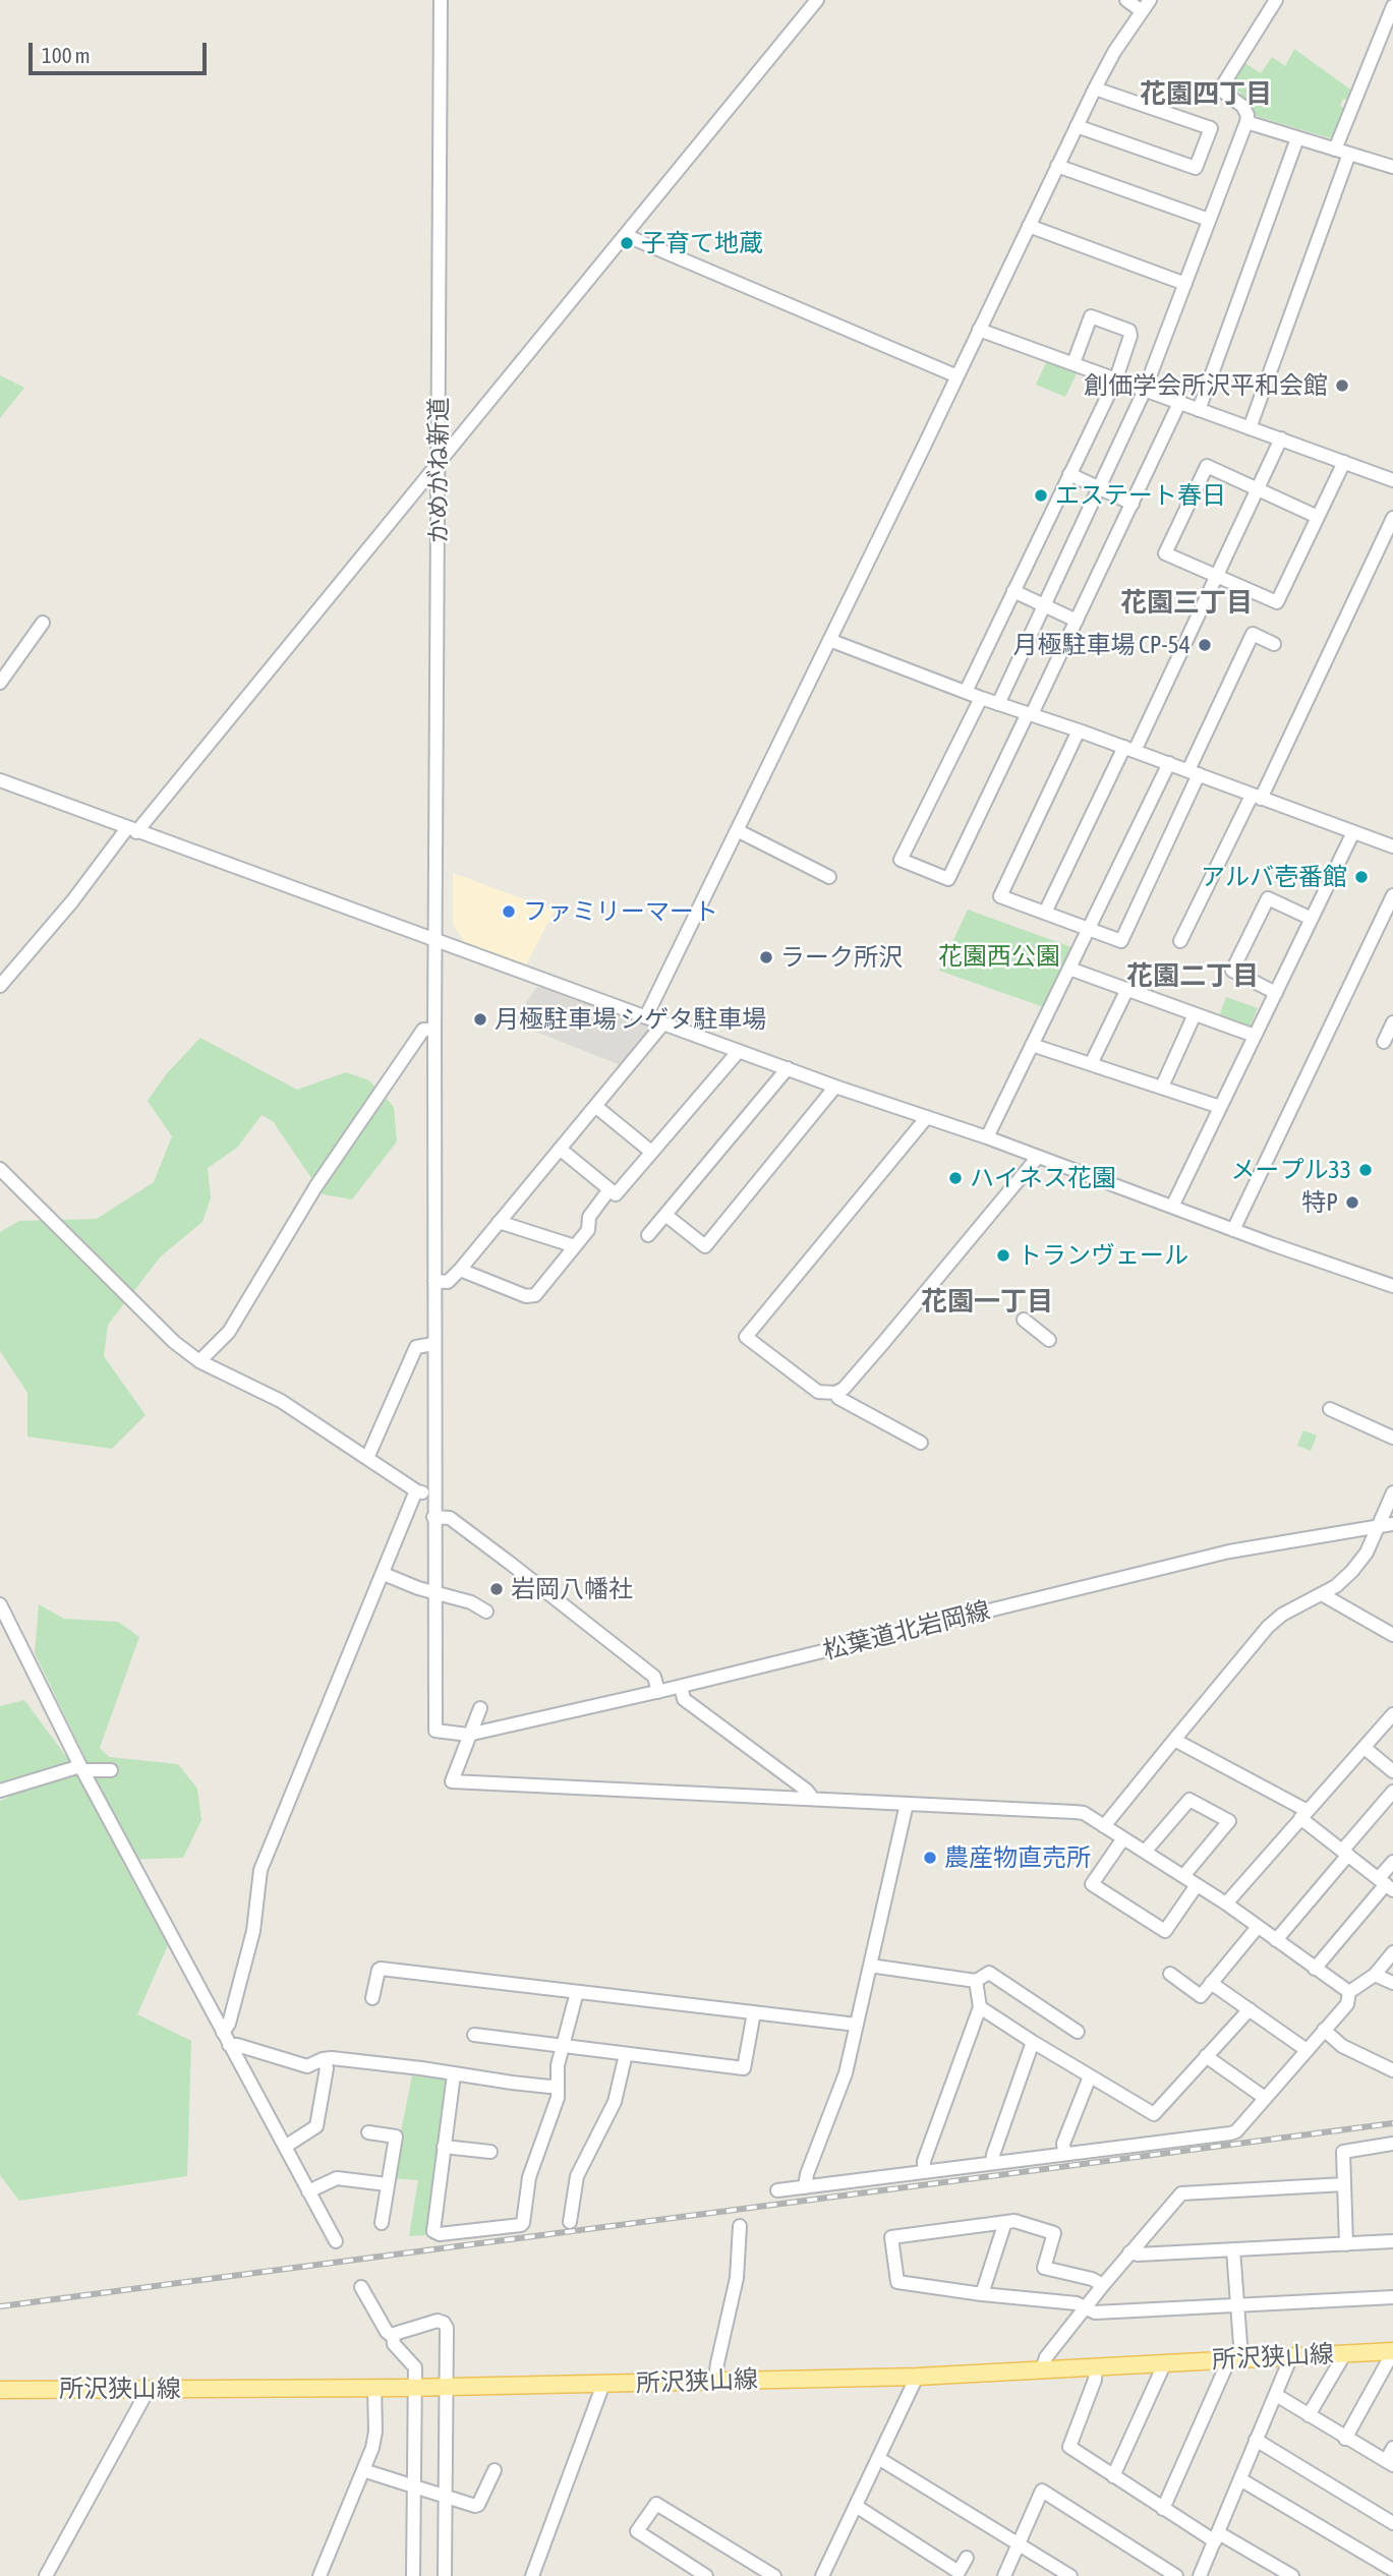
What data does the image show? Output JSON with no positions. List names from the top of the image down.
{
  "streets": {
    "main road": ["所沢狭山線"],
    "street": ["かめがね新道", "松葉道北岩岡線"]
  },
  "crossings": [
    ["かめがね新道", "松葉道北岩岡線"]
  ],
  "districts": [
    "花園四丁目",
    "花園三丁目",
    "花園二丁目",
    "花園一丁目"
  ],
  "parks": ["花園西公園"],
  "places": [
    "子育て地蔵",
    "創価学会所沢平和会館",
    "エステート春日",
    "月極駐車場 CP-54",
    "アルバ壱番館",
    "ファミリーマート",
    "ラーク所沢",
    "月極駐車場 シゲタ駐車場",
    "メープル33",
    "ハイネス花園",
    "特P",
    "トランヴェール",
    "岩岡八幡社",
    "農産物直売所"
  ],
  "scale_bar": "100 m"
}
